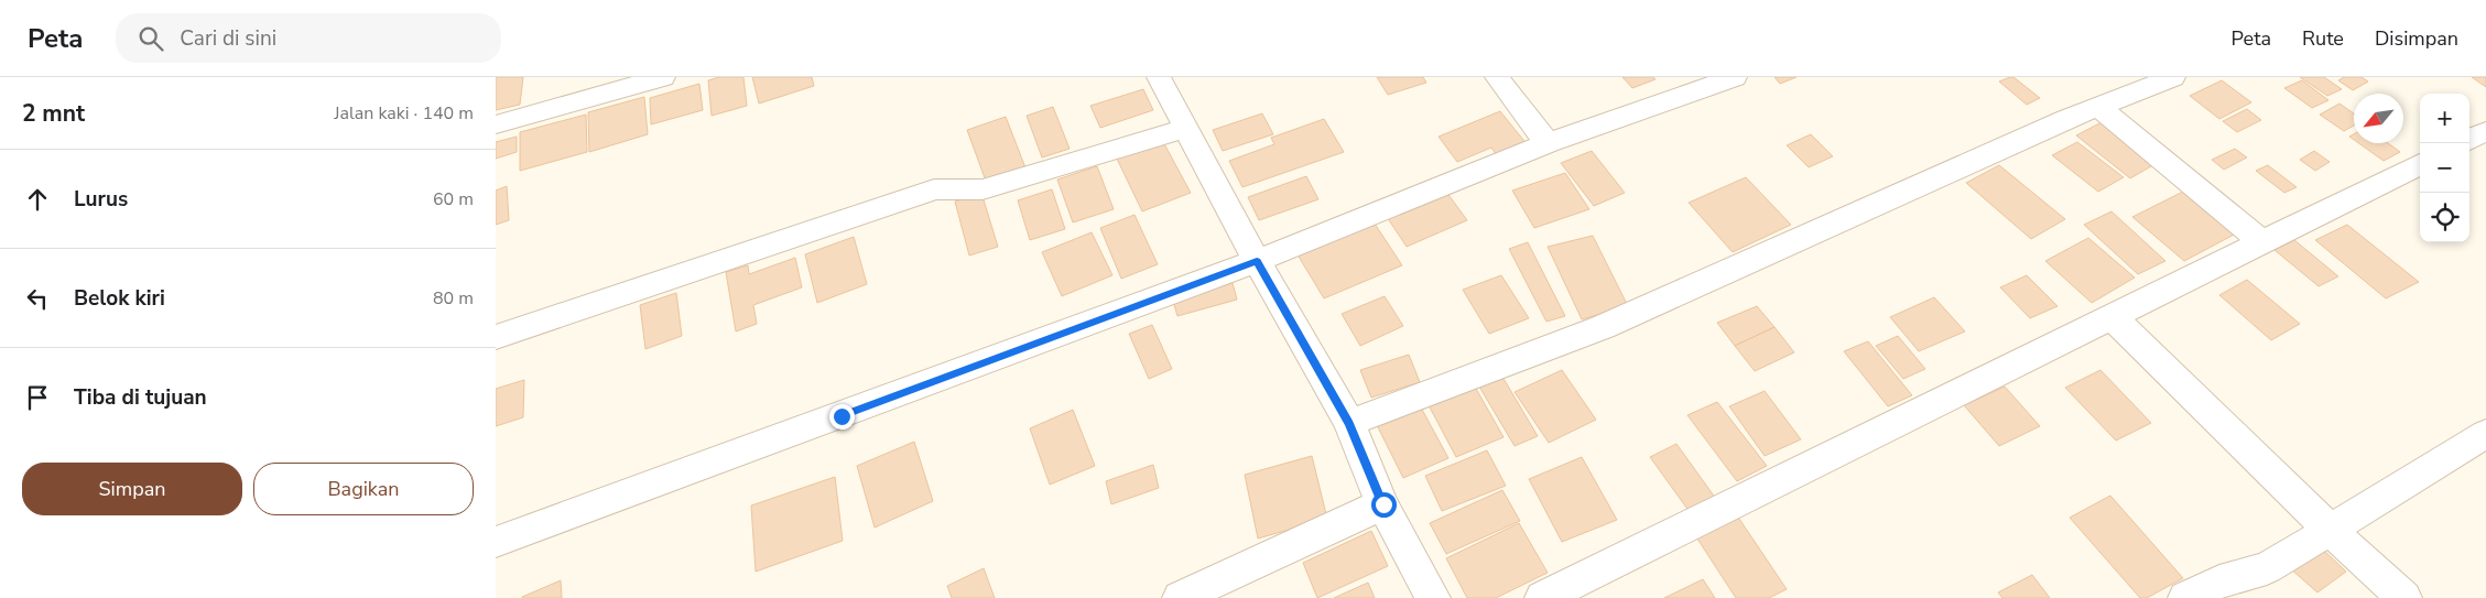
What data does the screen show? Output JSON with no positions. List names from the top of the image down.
{
  "north": "bottom left",
  "page": {
    "header": "Peta",
    "search": "Cari di sini",
    "nav": ["Peta", "Rute", "Disimpan"],
    "heading": ["2 mnt", "Jalan kaki · 140 m"],
    "map_buttons": ["+", "−"],
    "list": [
      ["Lurus", "60 m"],
      ["Belok kiri", "80 m"],
      "Tiba di tujuan"
    ],
    "buttons": ["Simpan", "Bagikan"]
  }
}
